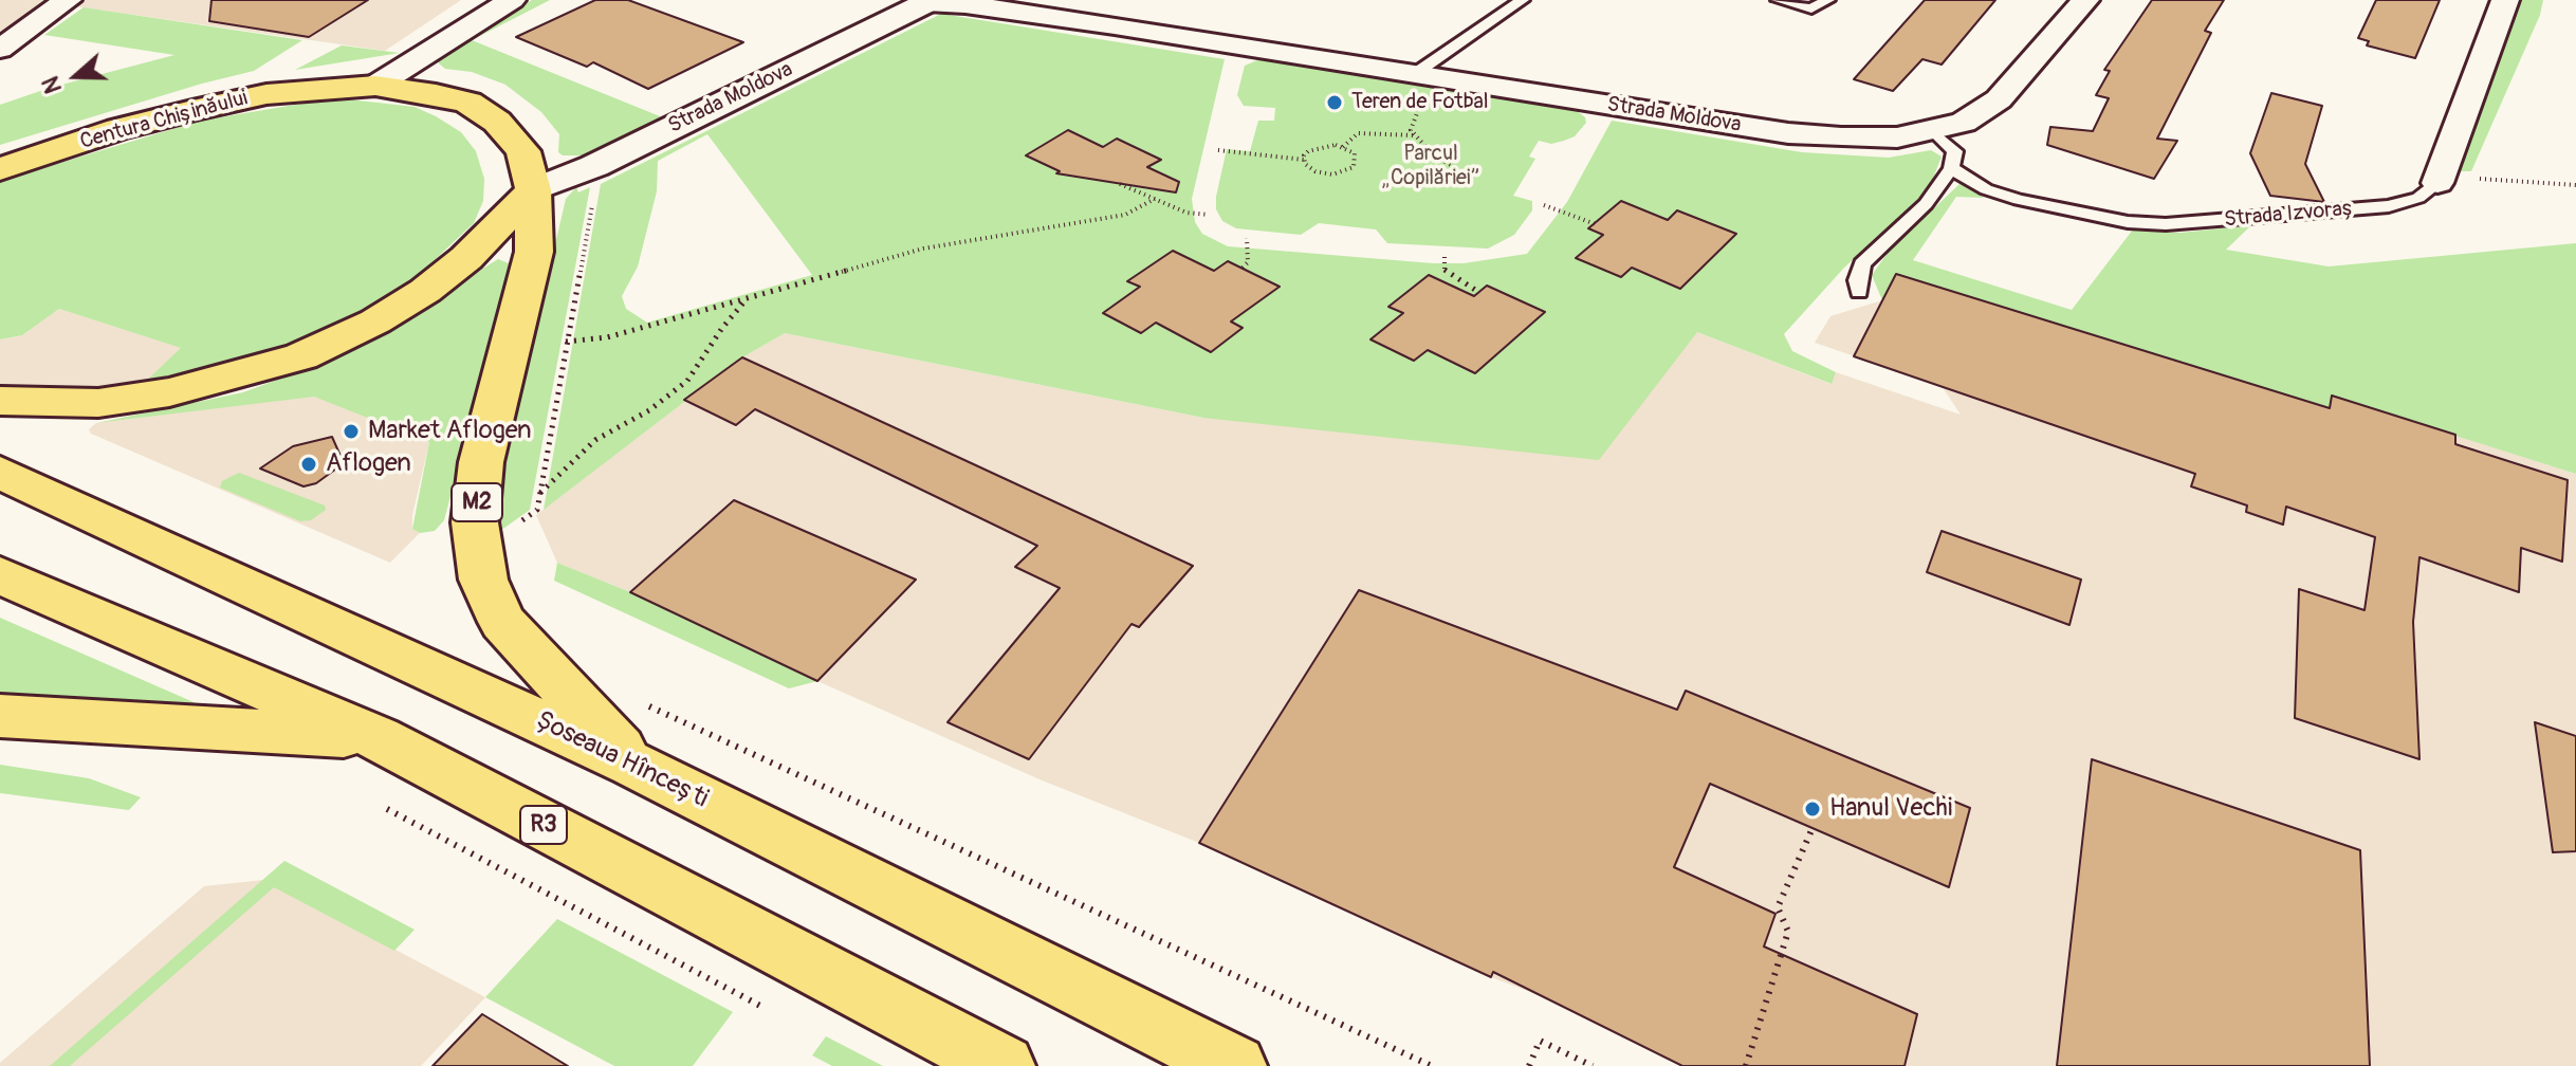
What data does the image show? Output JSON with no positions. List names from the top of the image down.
{
  "streets": {
    "highway": [
      "Centura Chișinăului",
      "M2",
      "Șoseaua Hîncești",
      "R3"
    ],
    "street": ["Strada Moldova"],
    "lane": ["Strada Izvoraș"]
  },
  "crossings": [
    ["Strada Moldova", "Centura Chișinăului"],
    ["Strada Moldova", "M2"],
    ["Centura Chișinăului", "M2"],
    ["M2", "Șoseaua Hîncești"]
  ],
  "parks": ["Parcul „Copilăriei”"],
  "places": [
    "Teren de Fotbal",
    "Market Aflogen",
    "Aflogen",
    "Hanul Vechi"
  ],
  "north": "left"
}
